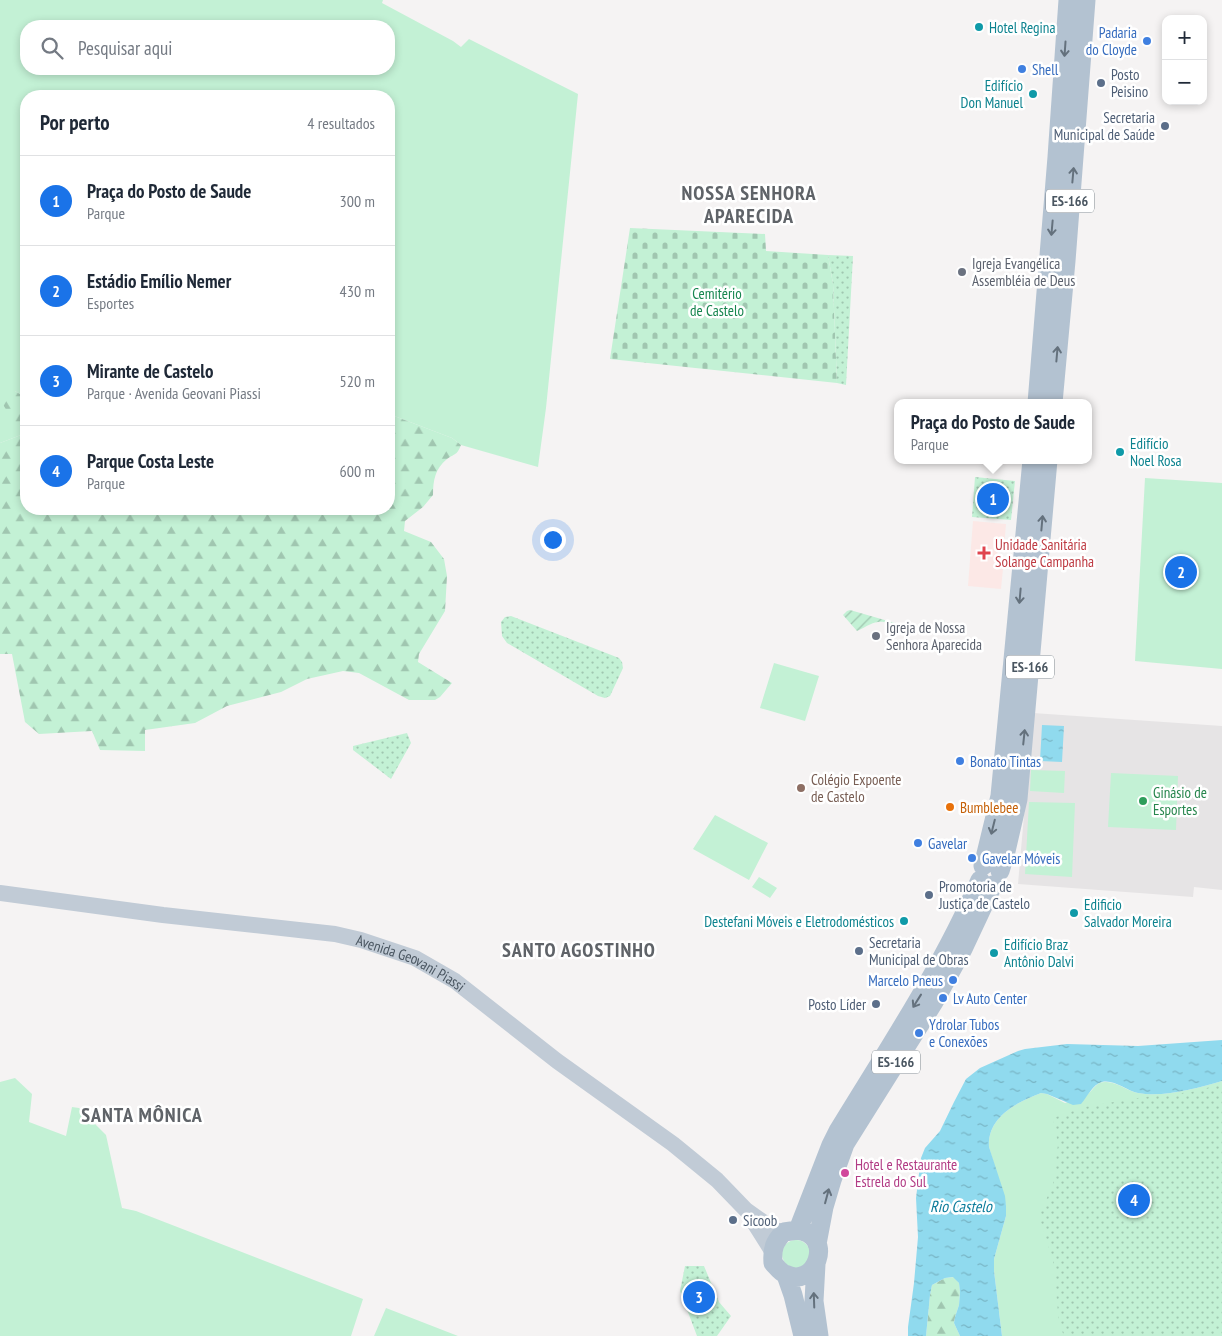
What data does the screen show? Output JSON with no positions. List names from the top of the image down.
{
  "streets": {
    "main road": ["ES-166", "Avenida Geovani Piassi"]
  },
  "crossings": [
    ["ES-166", "Avenida Geovani Piassi"]
  ],
  "districts": ["NOSSA SENHORA APARECIDA", "SANTO AGOSTINHO", "SANTA MÔNICA"],
  "water": ["Rio Castelo"],
  "parks": ["Cemitério de Castelo"],
  "places": {
    "other": [
      "Hotel Regina",
      "Padaria do Cloyde",
      "Shell",
      "Posto Peisino",
      "Edifício Don Manuel",
      "Secretaria Municipal de Saúde",
      "Igreja Evangélica Assembléia de Deus",
      "Edifício Noel Rosa",
      "Igreja de Nossa Senhora Aparecida",
      "Bonato Tintas",
      "Colégio Expoente de Castelo",
      "Ginásio de Esportes",
      "Bumblebee",
      "Gavelar",
      "Gavelar Móveis",
      "Promotoria de Justiça de Castelo",
      "Edificio Salvador Moreira",
      "Destefani Móveis e Eletrodomésticos",
      "Secretaria Municipal de Obras",
      "Edifício Braz Antônio Dalvi",
      "Marcelo Pneus",
      "Lv Auto Center",
      "Posto Líder",
      "Ydrolar Tubos e Conexões",
      "Hotel e Restaurante Estrela do Sul",
      "Sicoob"
    ],
    "health": ["Unidade Sanitária Solange Campanha"]
  },
  "page": {
    "map_buttons": ["+", "−"],
    "search": "Pesquisar aqui",
    "heading": ["Por perto", "4 resultados"],
    "list": [
      {
        "mark": "1",
        "name": "Praça do Posto de Saude",
        "note": "Parque",
        "value": "300 m"
      },
      {
        "mark": "2",
        "name": "Estádio Emílio Nemer",
        "note": "Esportes",
        "value": "430 m"
      },
      {
        "mark": "3",
        "name": "Mirante de Castelo",
        "note": "Parque · Avenida Geovani Piassi",
        "value": "520 m"
      },
      {
        "mark": "4",
        "name": "Parque Costa Leste",
        "note": "Parque",
        "value": "600 m"
      }
    ],
    "popup": ["Praça do Posto de Saude", "Parque"],
    "pins": [
      "1",
      "2",
      "4",
      "3"
    ]
  }
}
